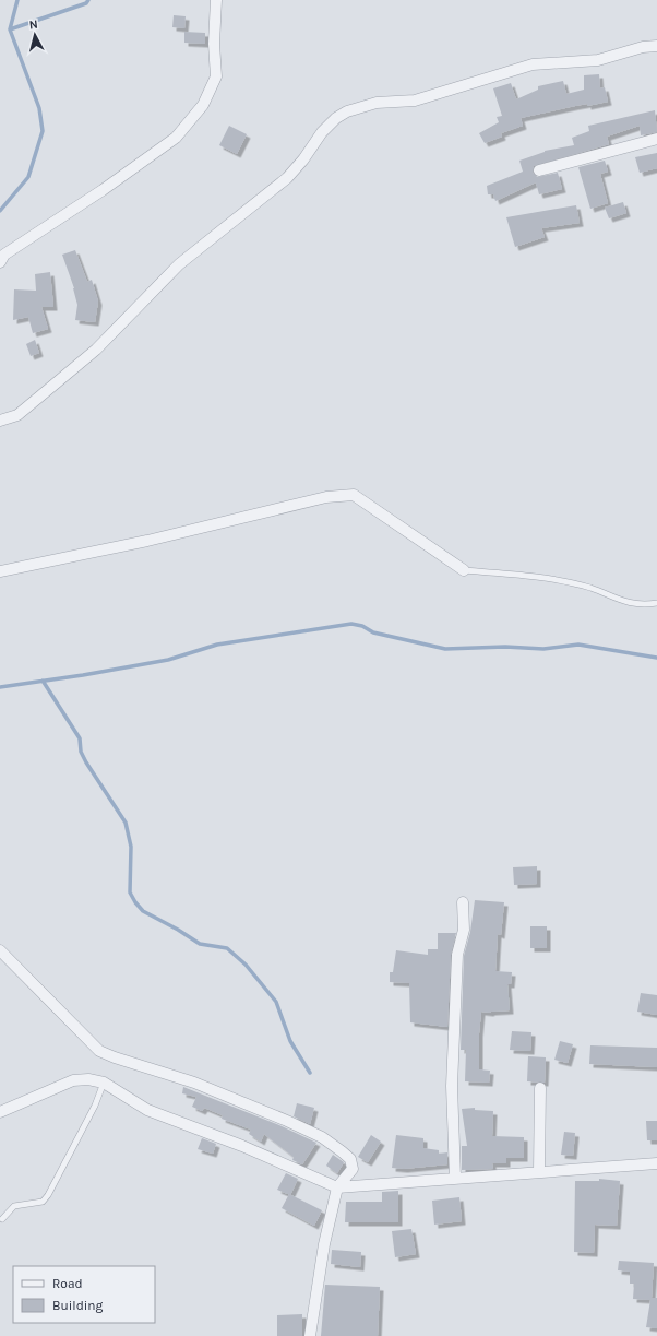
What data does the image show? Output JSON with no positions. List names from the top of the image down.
{
  "legend": ["Road", "Building"],
  "north": "top"
}
